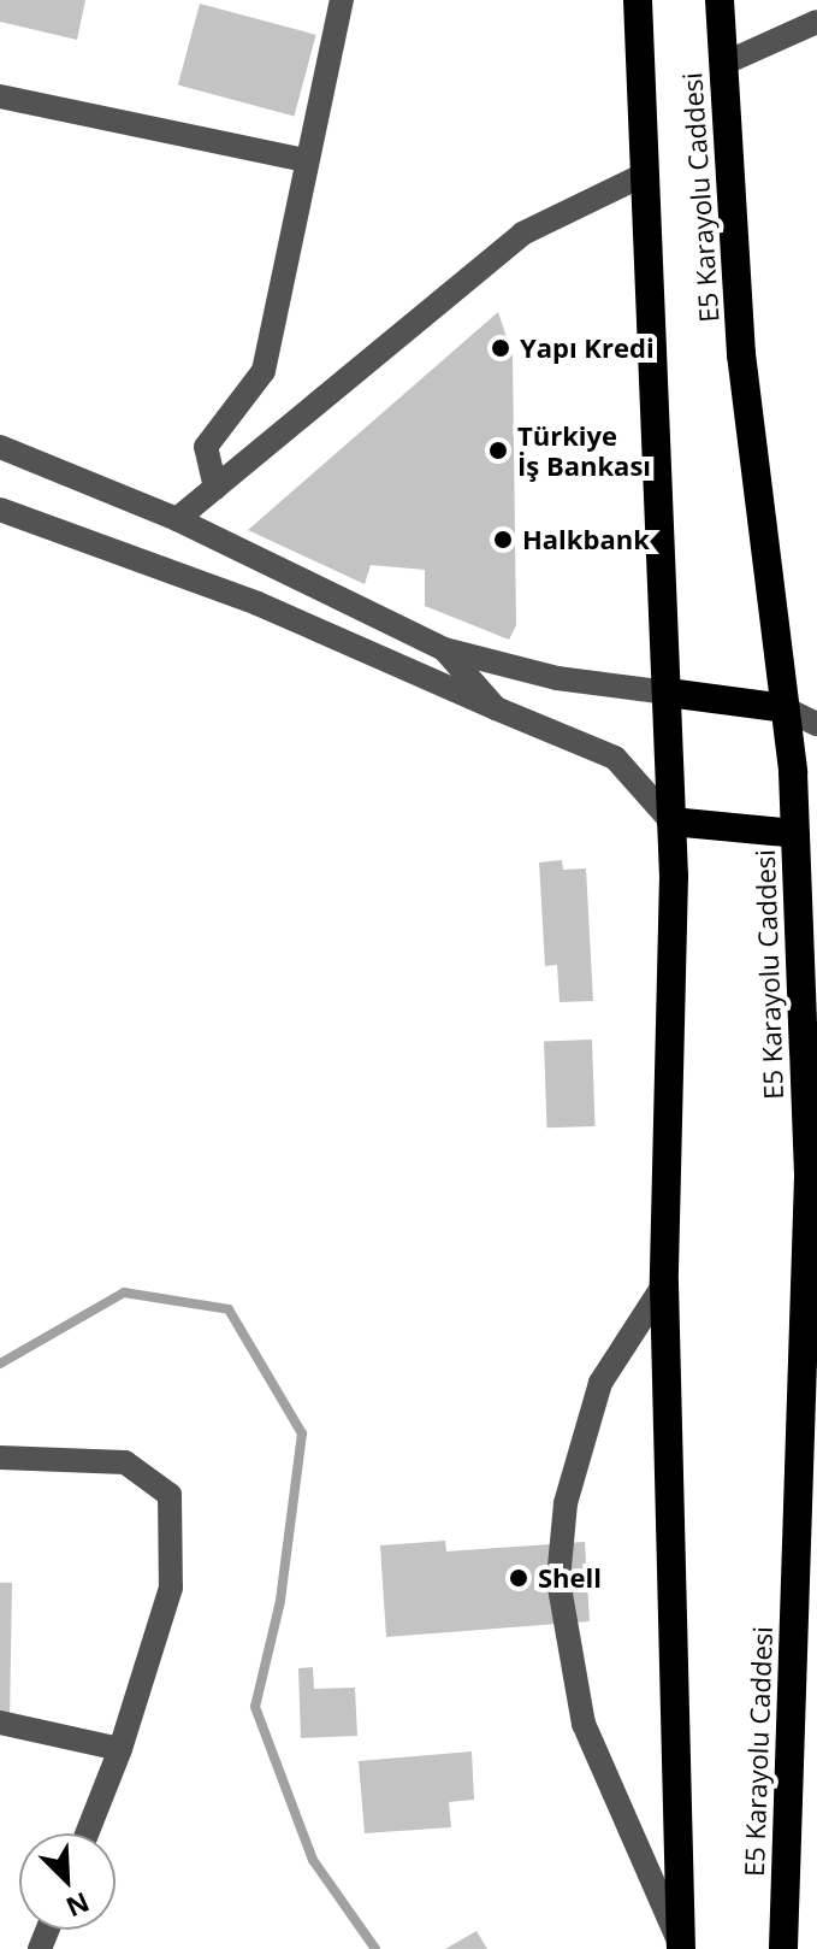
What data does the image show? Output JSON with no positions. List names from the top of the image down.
{
  "streets": {
    "highway": ["E5 Karayolu Caddesi"]
  },
  "places": [
    "Yapı Kredi",
    "Türkiye İş Bankası",
    "Halkbank",
    "Shell"
  ],
  "north": "bottom right"
}
